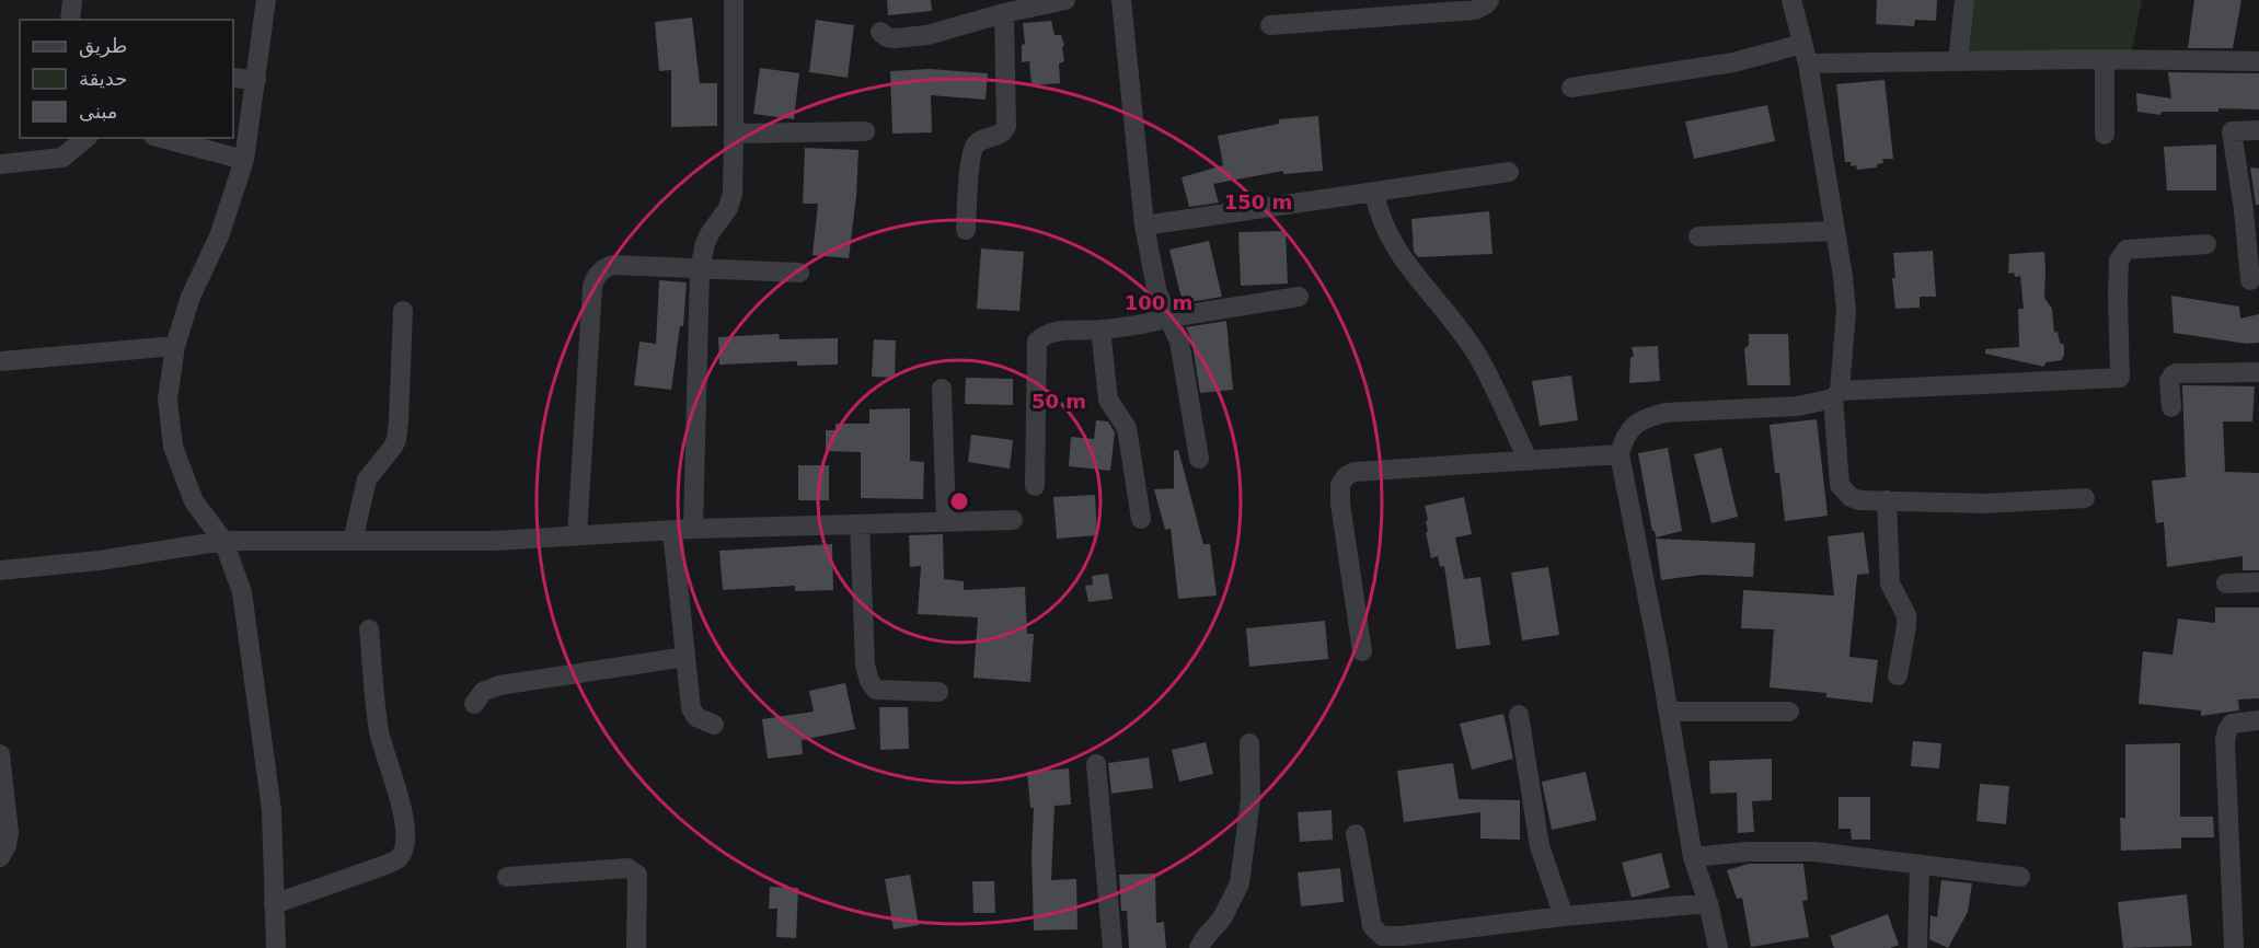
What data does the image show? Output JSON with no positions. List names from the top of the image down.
{
  "legend": ["طريق", "حديقة", "مبنى"],
  "rings": ["150 m", "100 m", "50 m"]
}
